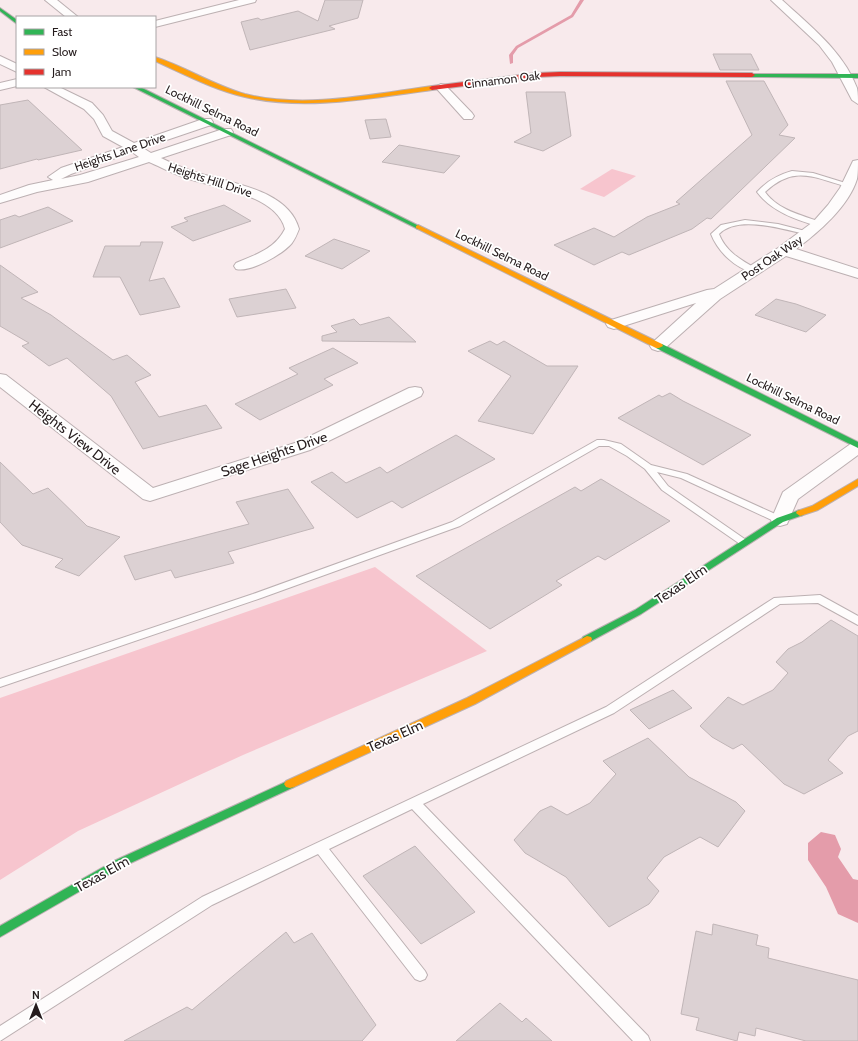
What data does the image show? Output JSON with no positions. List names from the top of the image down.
{
  "streets": {
    "street": [
      "Cinnamon Oak",
      "Lockhill Selma Road",
      "Heights Lane Drive",
      "Heights Hill Drive",
      "Post Oak Way",
      "Heights View Drive",
      "Sage Heights Drive",
      "Texas Elm"
    ]
  },
  "crossings": [
    ["Lockhill Selma Road", "Heights Lane Drive"],
    ["Lockhill Selma Road", "Post Oak Way"],
    ["Heights Lane Drive", "Heights Hill Drive"],
    ["Heights View Drive", "Sage Heights Drive"]
  ],
  "legend": ["Fast", "Slow", "Jam"],
  "north": "top"
}
